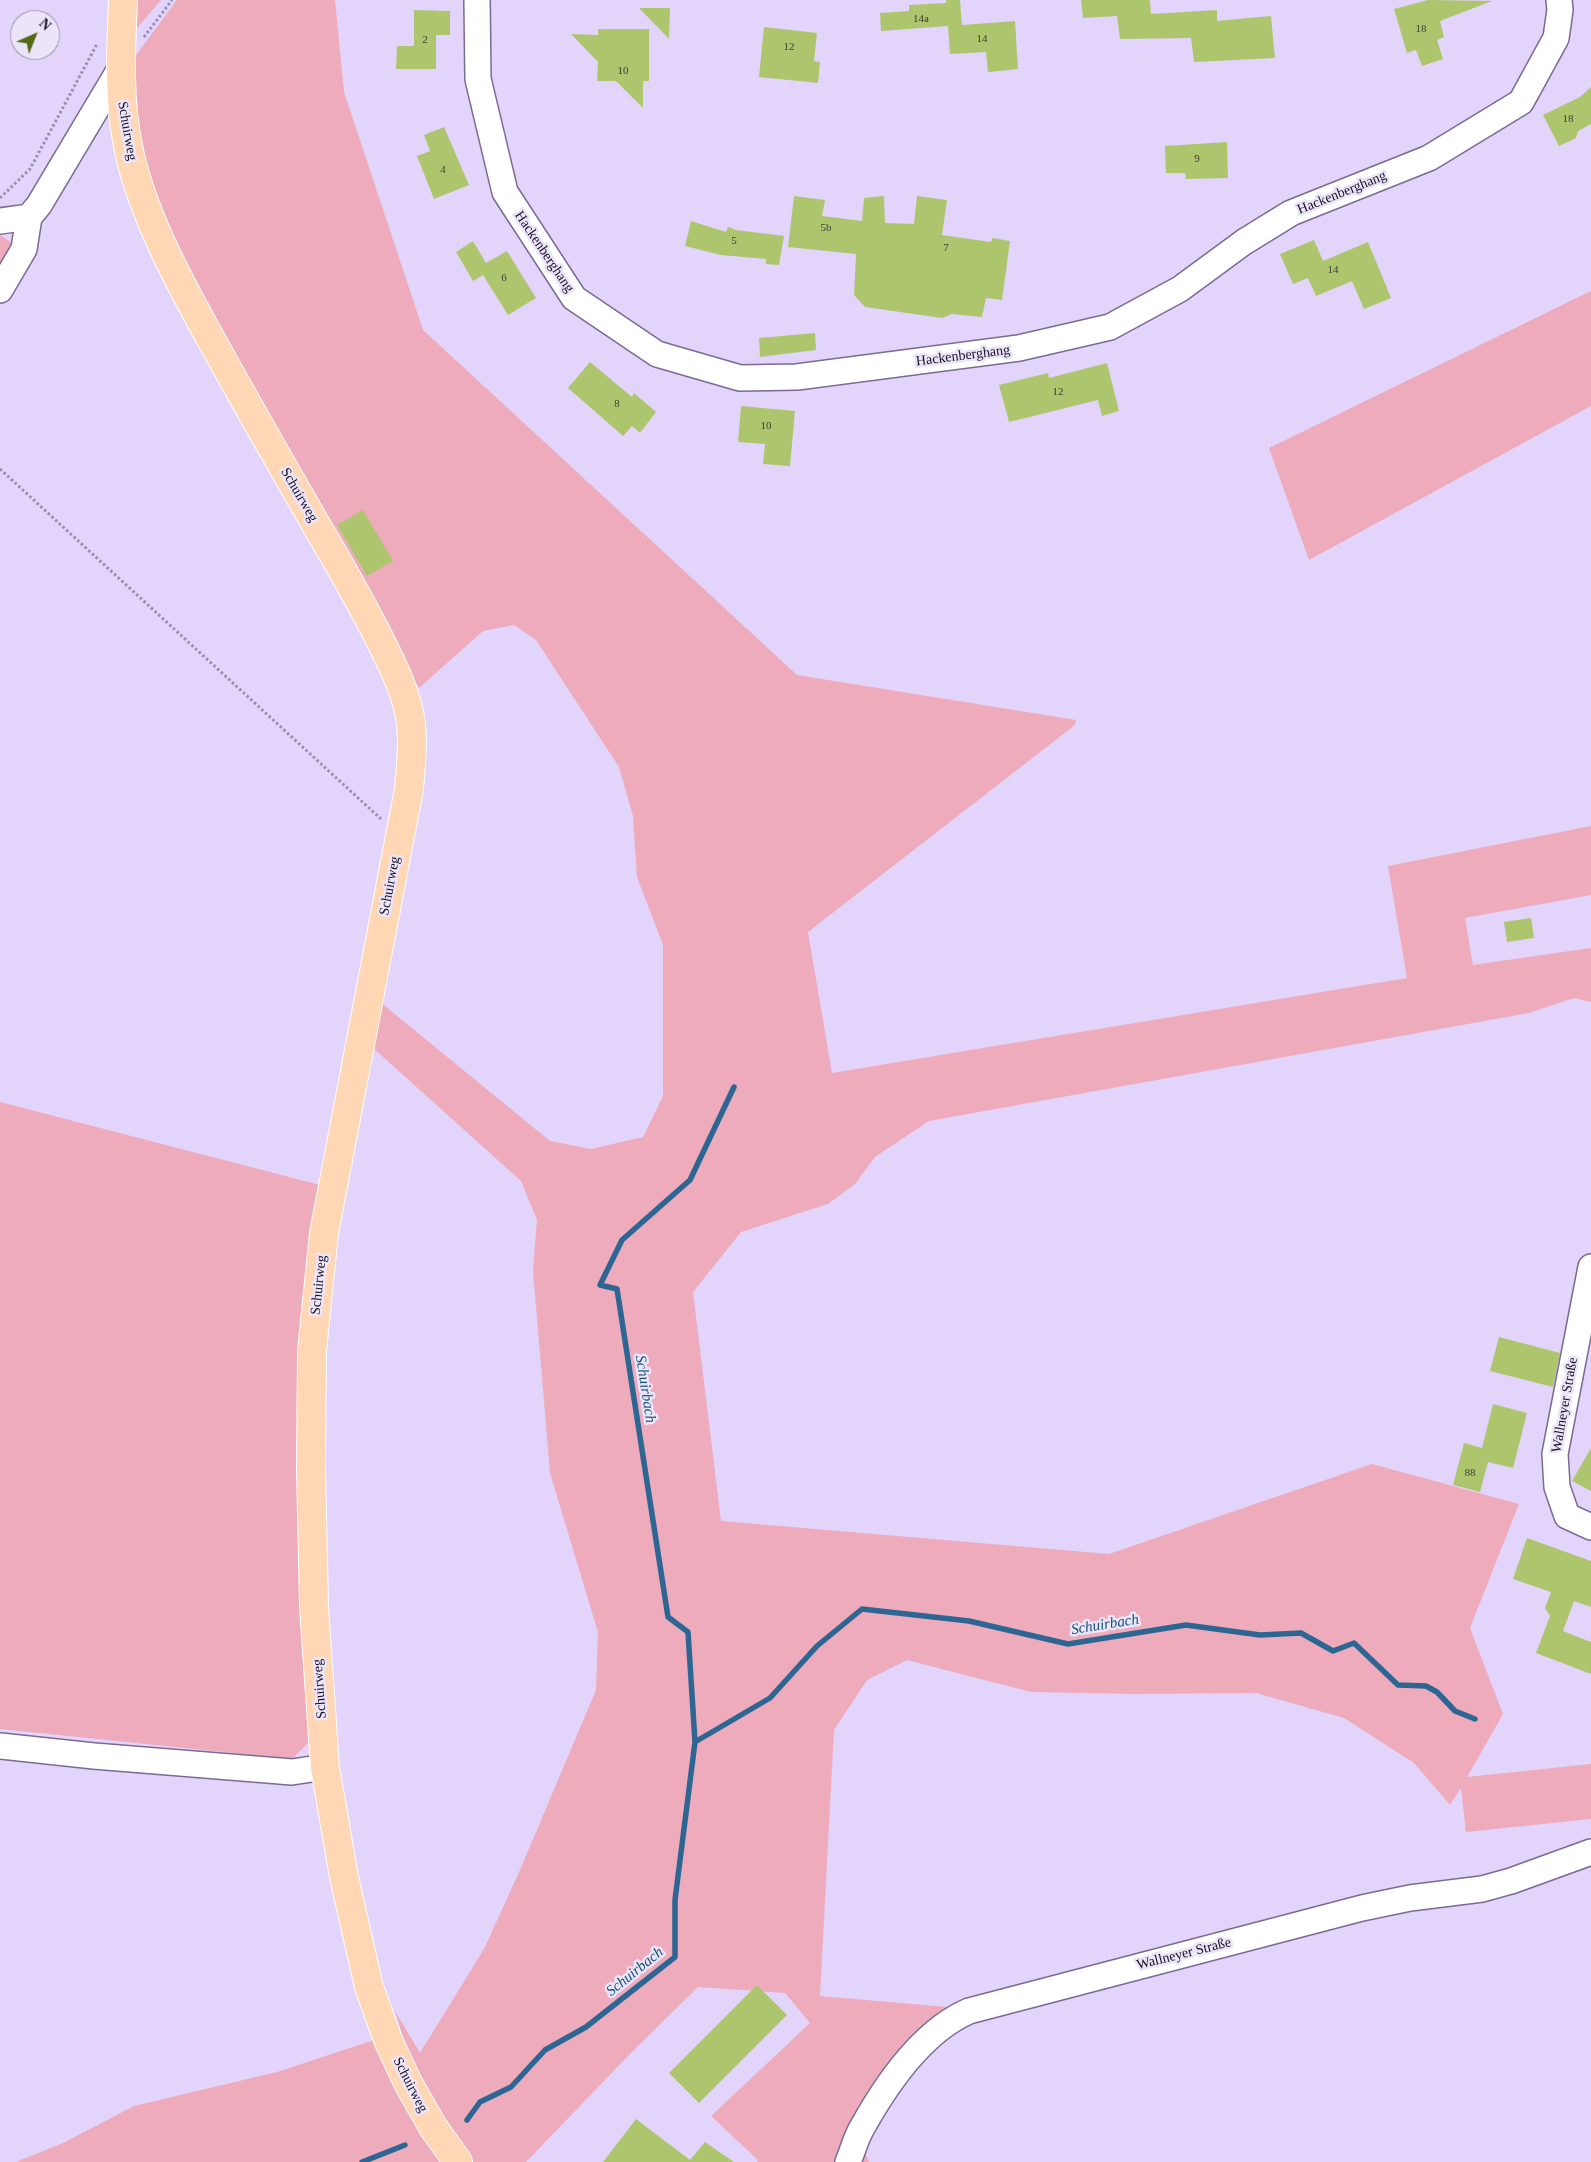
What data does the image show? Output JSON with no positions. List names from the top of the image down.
{
  "streets": {
    "main road": ["Schuirweg"],
    "street": ["Hackenberghang", "Wallneyer Straße"]
  },
  "water": ["Schuirbach"],
  "house_numbers": [
    "14a",
    "18",
    "14",
    "2",
    "12",
    "10",
    "18",
    "9",
    "4",
    "5b",
    "5",
    "7",
    "14",
    "6",
    "12",
    "8",
    "10",
    "88"
  ],
  "north": "top right"
}
